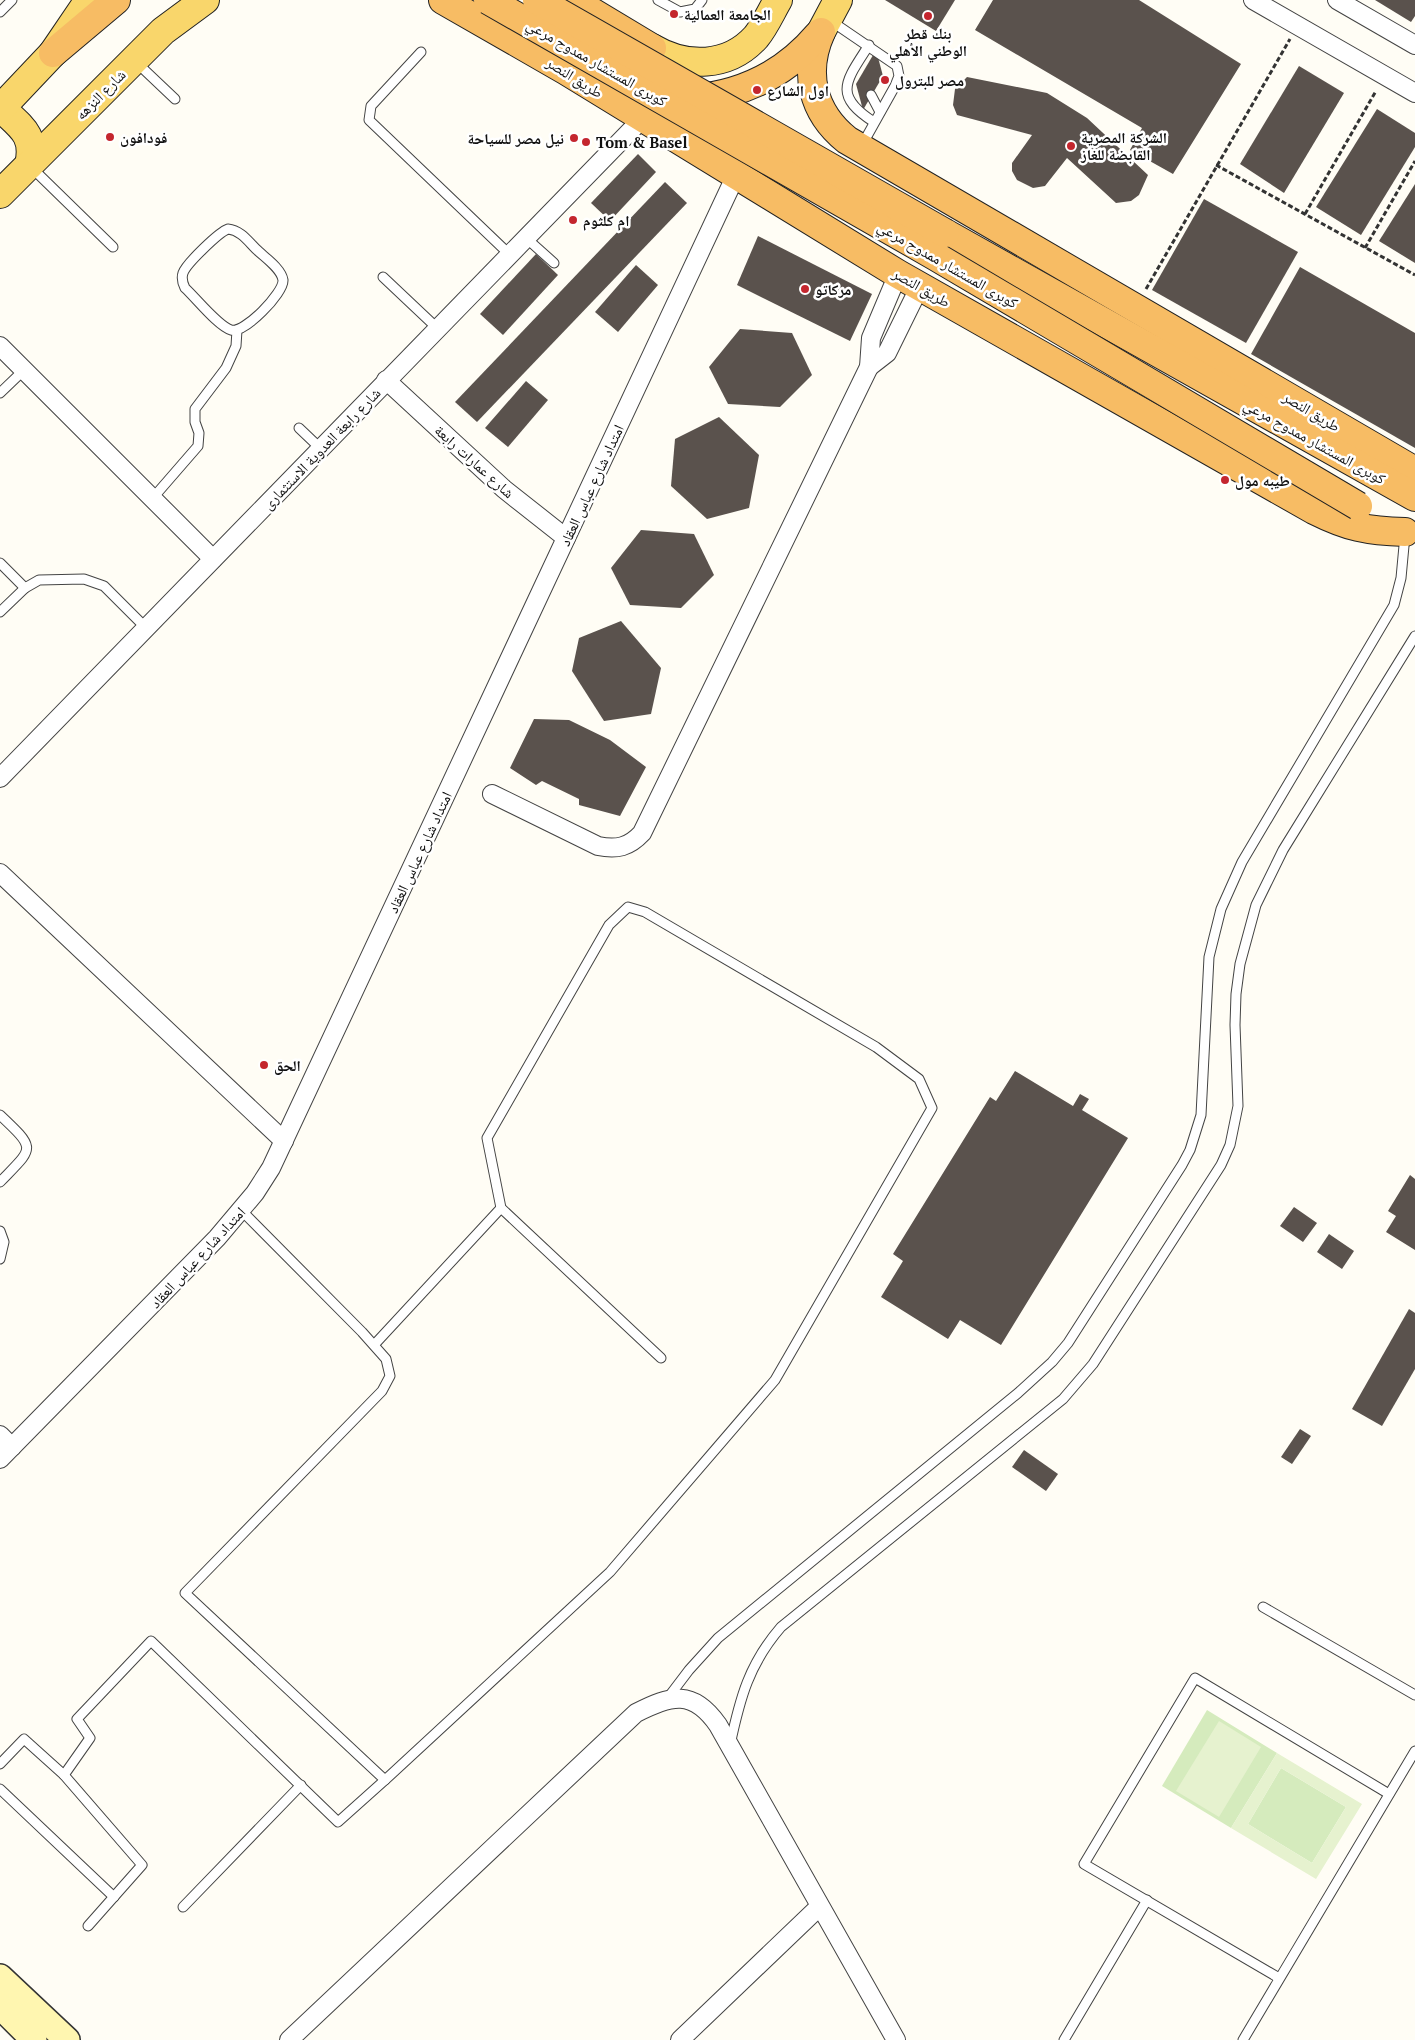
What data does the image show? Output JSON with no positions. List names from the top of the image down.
{
  "streets": {
    "highway": ["كوبرى المستشار ممدوح مرعي", "طريق النصر"],
    "main road": ["شارع النزهه"],
    "street": ["شارع رابعة العدوية الاستثمارى", "شارع عمارات رابعة", "امتداد شارع عباس العقاد"]
  },
  "crossings": [
    ["كوبرى المستشار ممدوح مرعي", "طريق النصر"],
    ["طريق النصر", "شارع رابعة العدوية الاستثمارى"],
    ["طريق النصر", "امتداد شارع عباس العقاد"],
    ["شارع رابعة العدوية الاستثمارى", "شارع عمارات رابعة"],
    ["شارع عمارات رابعة", "امتداد شارع عباس العقاد"]
  ],
  "places": [
    "الجامعة العمالية",
    "بنك قطر الوطني الأهلي",
    "مصر للبترول",
    "اول الشارع",
    "فودافون",
    "نيل مصر للسياحة",
    "Tom & Basel",
    "الشركة المصرية القابضة للغاز",
    "ام كلثوم",
    "مركاتو",
    "طيبه مول",
    "الحق"
  ]
}
